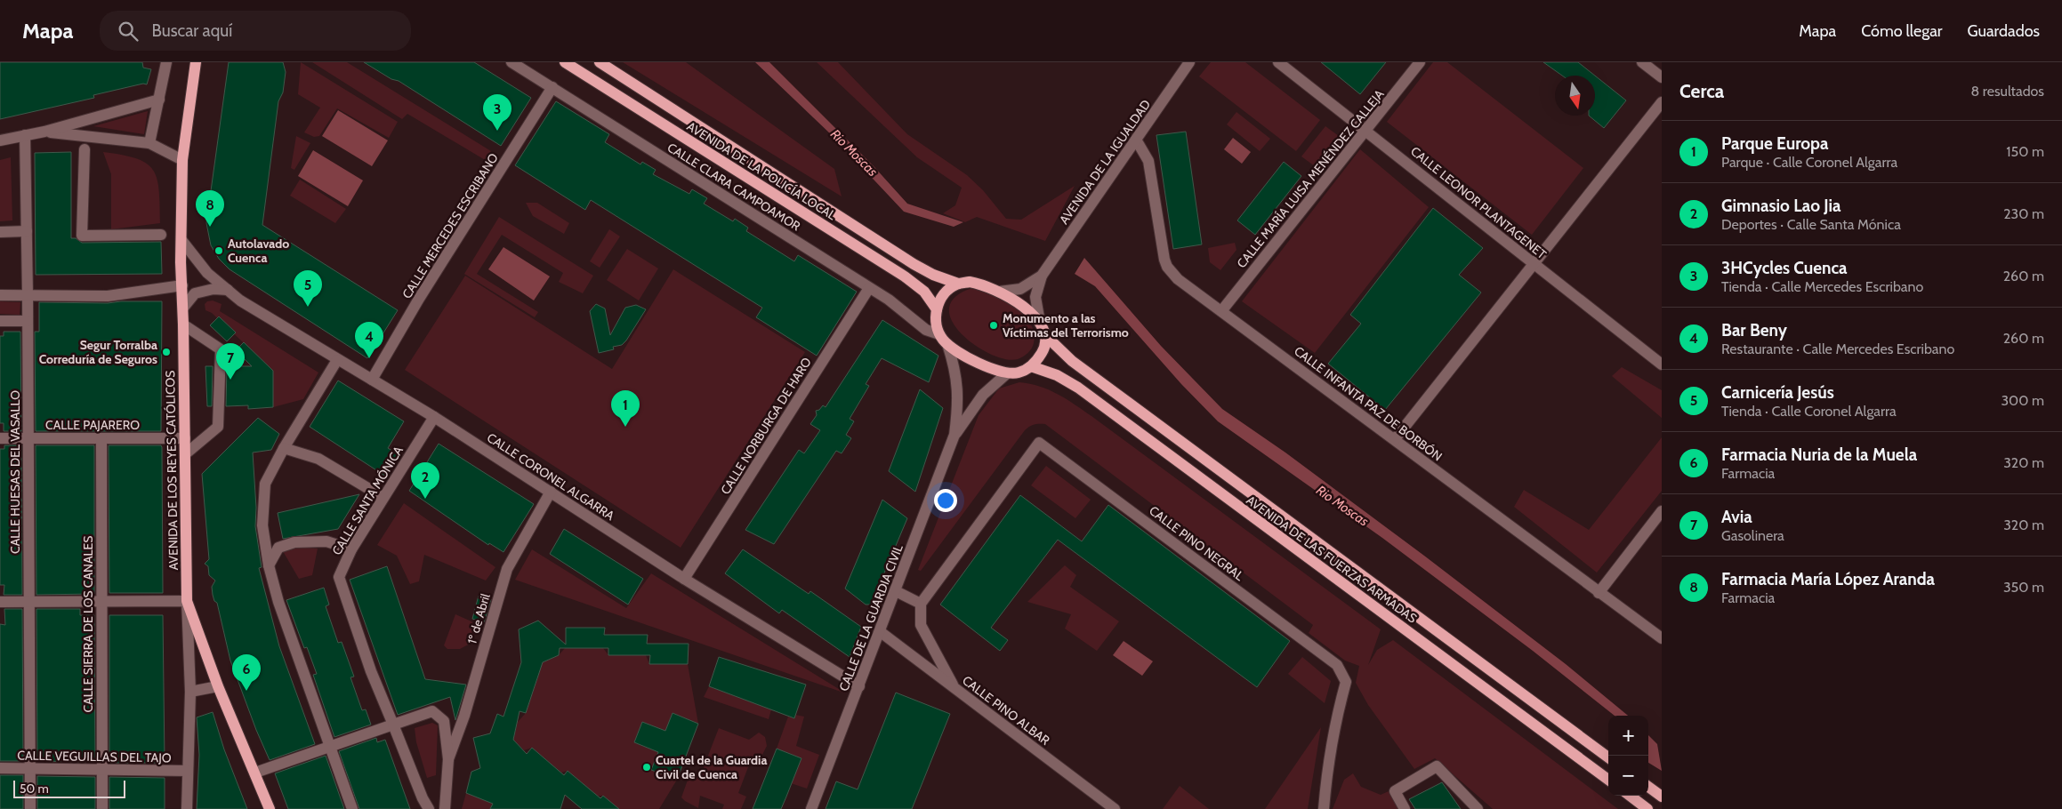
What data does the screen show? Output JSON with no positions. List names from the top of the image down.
{
  "streets": {
    "main road": ["AVENIDA DE LA POLICÍA LOCAL", "AVENIDA DE LOS REYES CATÓLICOS", "AVENIDA DE LAS FUERZAS ARMADAS"],
    "street": [
      "AVENIDA DE LA IGUALDAD",
      "CALLE MARÍA LUISA MENÉNDEZ CALLEJA",
      "CALLE CLARA CAMPOAMOR",
      "CALLE LEONOR PLANTAGENET",
      "CALLE MERCEDES ESCRIBANO",
      "CALLE INFANTA PAZ DE BORBÓN",
      "CALLE PAJARERO",
      "CALLE NORBURGA DE HARO",
      "CALLE HUESAS DEL VASALLO",
      "CALLE CORONEL ALGARRA",
      "CALLE SANTA MÓNICA",
      "CALLE PINO NEGRAL",
      "CALLE DE LA GUARDIA CIVIL",
      "1º de Abril",
      "CALLE SIERRA DE LOS CANALES",
      "CALLE PINO ALBAR",
      "CALLE VEGUILLAS DEL TAJO"
    ]
  },
  "crossings": [
    ["AVENIDA DE LA IGUALDAD", "AVENIDA DE LA POLICÍA LOCAL"],
    ["AVENIDA DE LA IGUALDAD", "CALLE CLARA CAMPOAMOR"],
    ["AVENIDA DE LA IGUALDAD", "CALLE INFANTA PAZ DE BORBÓN"],
    ["AVENIDA DE LA IGUALDAD", "AVENIDA DE LAS FUERZAS ARMADAS"],
    ["AVENIDA DE LA IGUALDAD", "CALLE DE LA GUARDIA CIVIL"],
    ["AVENIDA DE LA POLICÍA LOCAL", "CALLE CLARA CAMPOAMOR"],
    ["AVENIDA DE LA POLICÍA LOCAL", "AVENIDA DE LAS FUERZAS ARMADAS"],
    ["AVENIDA DE LA POLICÍA LOCAL", "CALLE DE LA GUARDIA CIVIL"],
    ["CALLE MARÍA LUISA MENÉNDEZ CALLEJA", "CALLE LEONOR PLANTAGENET"],
    ["CALLE MARÍA LUISA MENÉNDEZ CALLEJA", "CALLE INFANTA PAZ DE BORBÓN"],
    ["CALLE CLARA CAMPOAMOR", "CALLE MERCEDES ESCRIBANO"],
    ["CALLE CLARA CAMPOAMOR", "CALLE NORBURGA DE HARO"],
    ["CALLE CLARA CAMPOAMOR", "AVENIDA DE LAS FUERZAS ARMADAS"],
    ["CALLE CLARA CAMPOAMOR", "CALLE DE LA GUARDIA CIVIL"],
    ["CALLE MERCEDES ESCRIBANO", "CALLE CORONEL ALGARRA"],
    ["CALLE PAJARERO", "AVENIDA DE LOS REYES CATÓLICOS"],
    ["CALLE PAJARERO", "CALLE HUESAS DEL VASALLO"],
    ["CALLE PAJARERO", "CALLE SIERRA DE LOS CANALES"],
    ["CALLE NORBURGA DE HARO", "CALLE CORONEL ALGARRA"],
    ["AVENIDA DE LOS REYES CATÓLICOS", "CALLE CORONEL ALGARRA"],
    ["CALLE HUESAS DEL VASALLO", "CALLE VEGUILLAS DEL TAJO"],
    ["CALLE CORONEL ALGARRA", "CALLE SANTA MÓNICA"],
    ["CALLE CORONEL ALGARRA", "CALLE DE LA GUARDIA CIVIL"],
    ["CALLE CORONEL ALGARRA", "1º de Abril"],
    ["AVENIDA DE LAS FUERZAS ARMADAS", "CALLE DE LA GUARDIA CIVIL"],
    ["CALLE DE LA GUARDIA CIVIL", "CALLE PINO ALBAR"],
    ["CALLE SIERRA DE LOS CANALES", "CALLE VEGUILLAS DEL TAJO"]
  ],
  "water": ["Rio Moscas"],
  "places": [
    "Autolavado Cuenca",
    "Monumento a las Víctimas del Terrorismo",
    "Segur Torralba Correduría de Seguros",
    "Cuartel de la Guardia Civil de Cuenca"
  ],
  "scale_bar": "50 m",
  "north": "bottom",
  "page": {
    "header": "Mapa",
    "search": "Buscar aquí",
    "nav": ["Mapa", "Cómo llegar", "Guardados"],
    "heading": ["Cerca", "8 resultados"],
    "pins": [
      "3",
      "8",
      "5",
      "4",
      "7",
      "1",
      "2",
      "6"
    ],
    "list": [
      {
        "mark": "1",
        "name": "Parque Europa",
        "note": "Parque · Calle Coronel Algarra",
        "value": "150 m"
      },
      {
        "mark": "2",
        "name": "Gimnasio Lao Jia",
        "note": "Deportes · Calle Santa Mónica",
        "value": "230 m"
      },
      {
        "mark": "3",
        "name": "3HCycles Cuenca",
        "note": "Tienda · Calle Mercedes Escribano",
        "value": "260 m"
      },
      {
        "mark": "4",
        "name": "Bar Beny",
        "note": "Restaurante · Calle Mercedes Escribano",
        "value": "260 m"
      },
      {
        "mark": "5",
        "name": "Carnicería Jesús",
        "note": "Tienda · Calle Coronel Algarra",
        "value": "300 m"
      },
      {
        "mark": "6",
        "name": "Farmacia Nuria de la Muela",
        "note": "Farmacia",
        "value": "320 m"
      },
      {
        "mark": "7",
        "name": "Avia",
        "note": "Gasolinera",
        "value": "320 m"
      },
      {
        "mark": "8",
        "name": "Farmacia María López Aranda",
        "note": "Farmacia",
        "value": "350 m"
      }
    ],
    "map_buttons": ["+", "−"],
    "scale": "50 m"
  }
}
